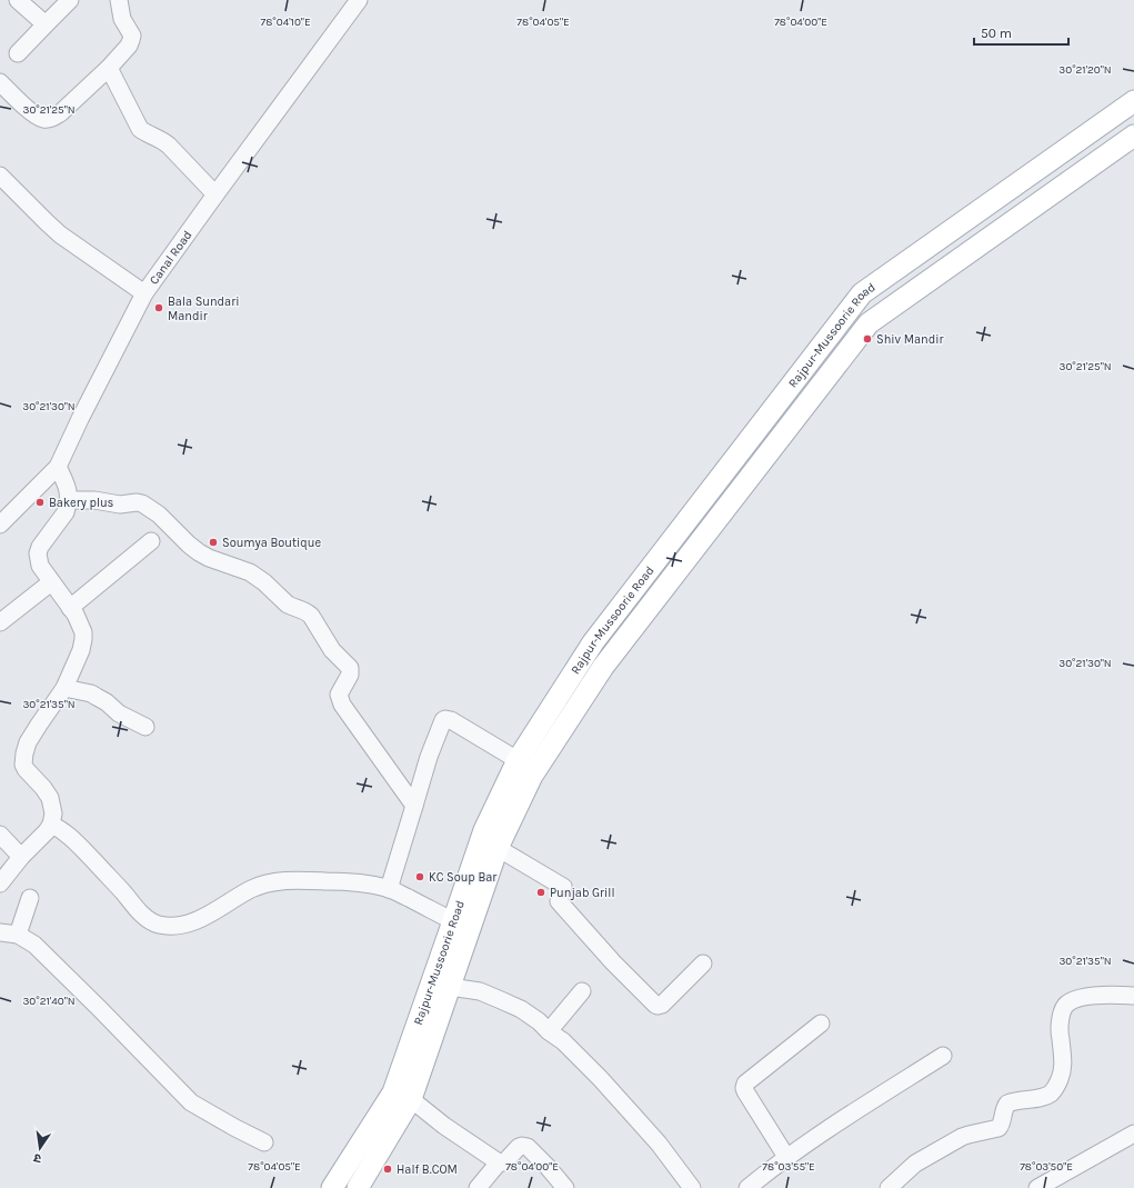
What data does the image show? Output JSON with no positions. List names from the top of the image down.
{
  "streets": {
    "main road": ["Rajpur-Mussoorie Road"],
    "street": ["Canal Road"]
  },
  "places": [
    "Bala Sundari Mandir",
    "Shiv Mandir",
    "Bakery plus",
    "Soumya Boutique",
    "KC Soup Bar",
    "Punjab Grill",
    "Half B.COM"
  ],
  "scale_bar": "50 m",
  "north": "bottom",
  "coordinates": [
    "78°04'10\"E",
    "78°04'05\"E",
    "78°04'00\"E",
    "30°21'20\"N",
    "30°21'25\"N",
    "30°21'30\"N",
    "30°21'35\"N",
    "30°21'40\"N",
    "78°03'55\"E",
    "78°03'50\"E"
  ]
}
